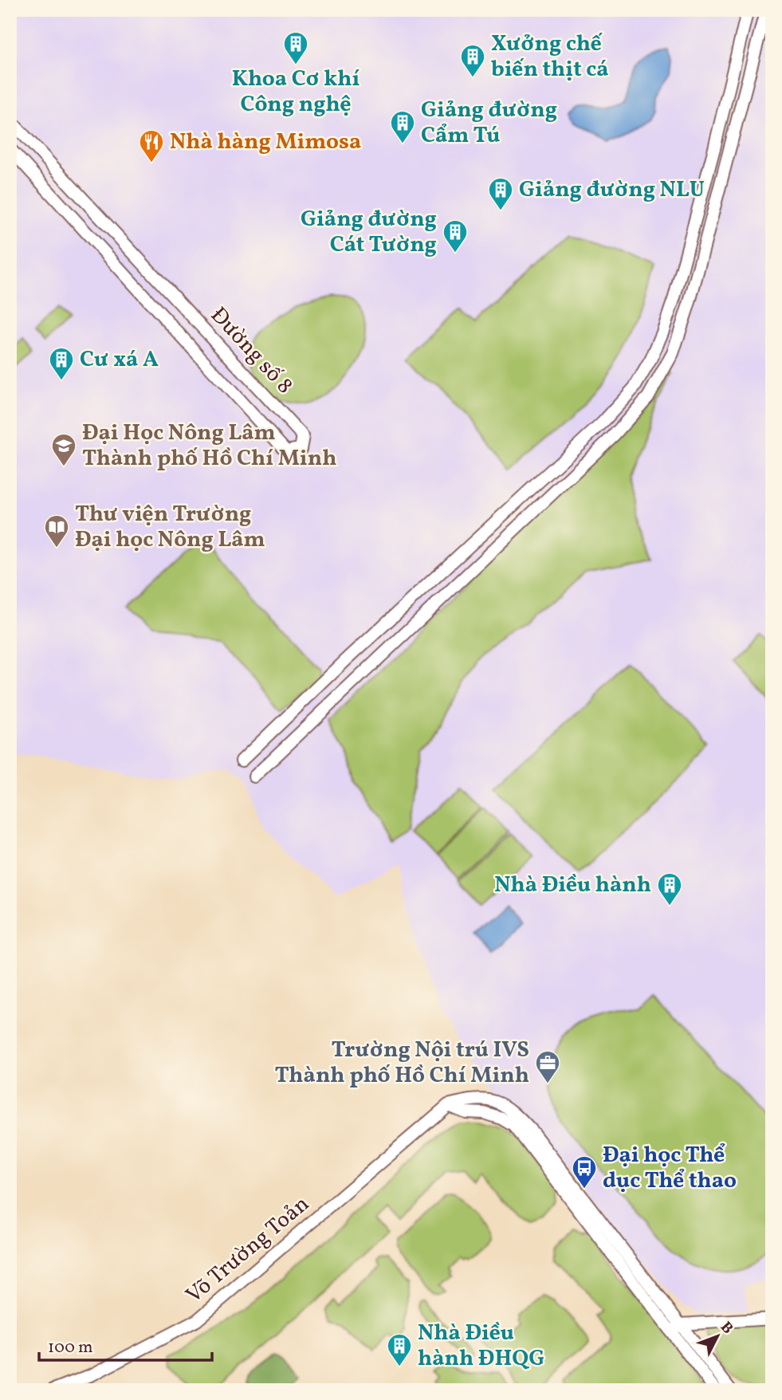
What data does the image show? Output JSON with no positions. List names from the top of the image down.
{
  "streets": {
    "street": ["Đường số 8", "Võ Trường Toản"]
  },
  "places": {
    "building": [
      "Khoa Cơ khí Công nghệ",
      "Xưởng chế biến thịt cá",
      "Giảng đường Cẩm Tú",
      "Giảng đường NLU",
      "Giảng đường Cát Tường",
      "Cư xá A",
      "Nhà Điều hành",
      "Nhà Điều hành ĐHQG"
    ],
    "restaurant": ["Nhà hàng Mimosa"],
    "school or university": ["Đại Học Nông Lâm Thành phố Hồ Chí Minh"],
    "library": ["Thư viện Trường Đại học Nông Lâm"],
    "office": ["Trường Nội trú IVS Thành phố Hồ Chí Minh"],
    "bus stop": ["Đại học Thể dục Thể thao"]
  },
  "scale_bar": "100 m",
  "north": "top right"
}
